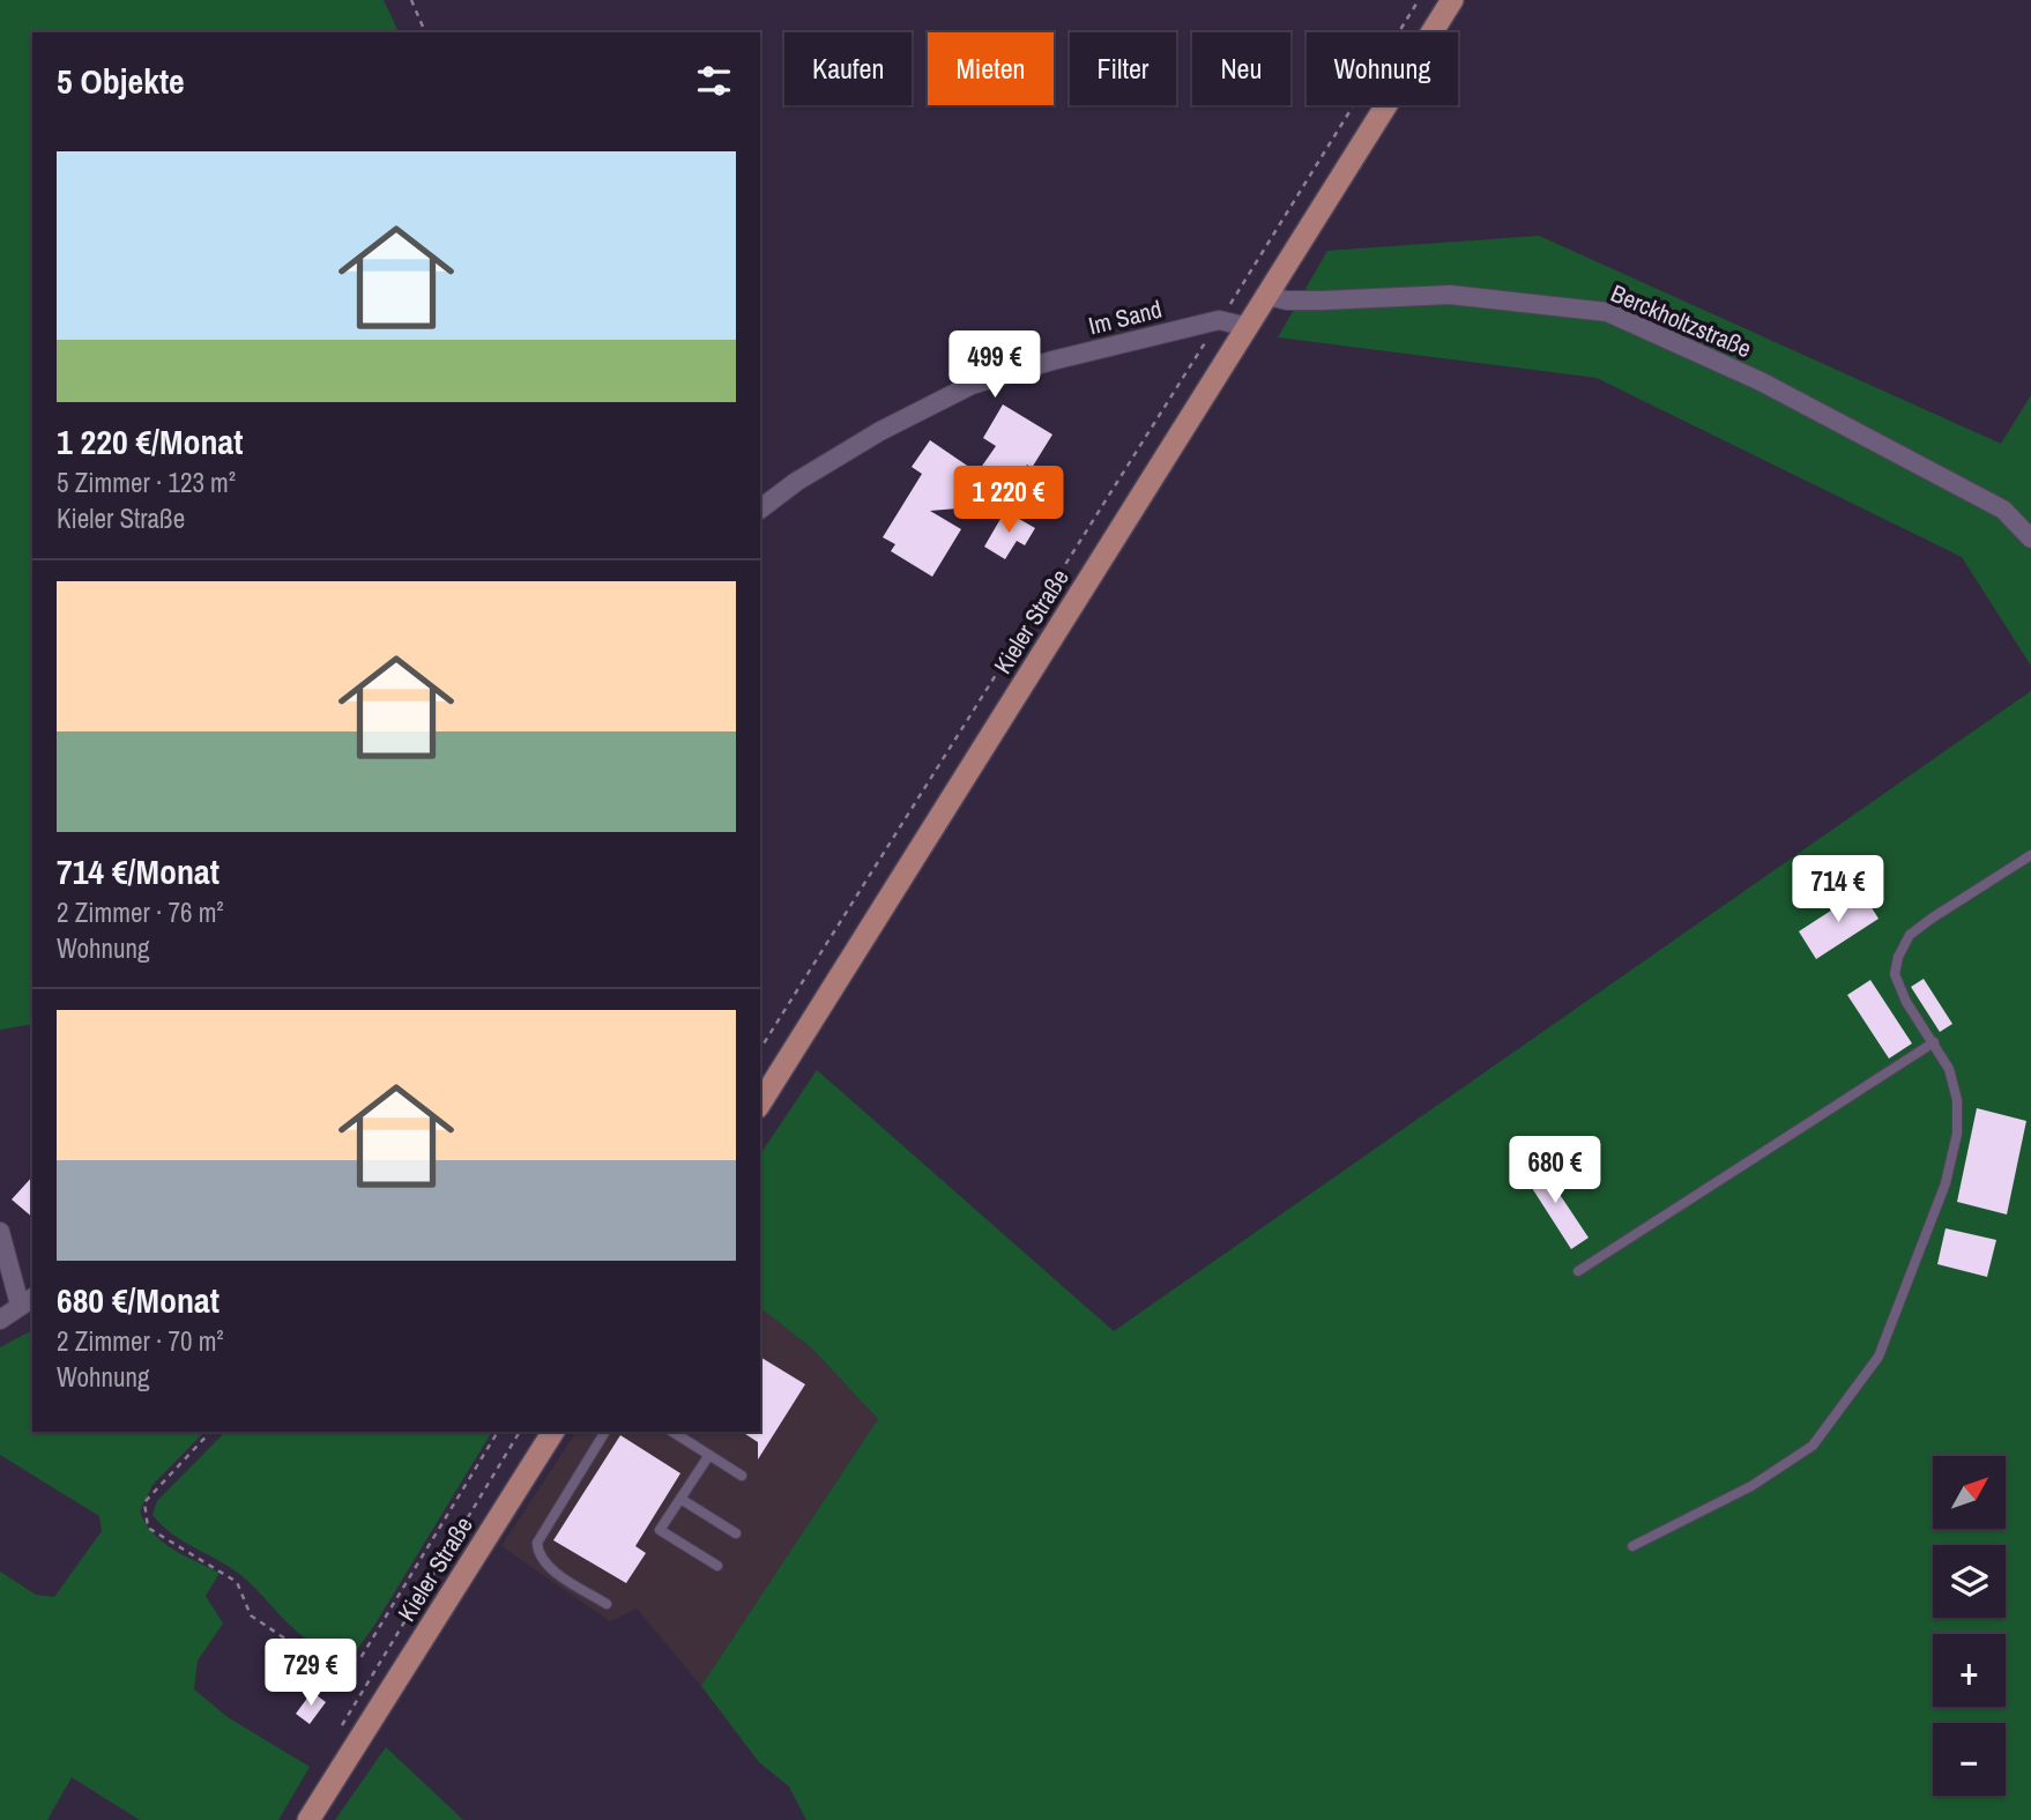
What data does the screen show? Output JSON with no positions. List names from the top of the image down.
{
  "streets": {
    "main road": ["Kieler Straße"],
    "street": ["Im Sand", "Berckholtzstraße"]
  },
  "crossings": [
    ["Im Sand", "Kieler Straße"],
    ["Berckholtzstraße", "Kieler Straße"]
  ],
  "north": "top right",
  "page": {
    "chip": [
      "Kaufen",
      "Mieten",
      "Filter",
      "Neu",
      "Wohnung"
    ],
    "heading": "5 Objekte",
    "list": [
      {
        "name": "1 220 €/Monat",
        "note": "5 Zimmer · 123 m² · Kieler Straße"
      },
      {
        "name": "714 €/Monat",
        "note": "2 Zimmer · 76 m² · Wohnung"
      },
      {
        "name": "680 €/Monat",
        "note": "2 Zimmer · 70 m² · Wohnung"
      }
    ],
    "price": [
      "499 €",
      "1 220 €",
      "714 €",
      "680 €",
      "729 €"
    ],
    "map_buttons": ["+", "−"]
  }
}
